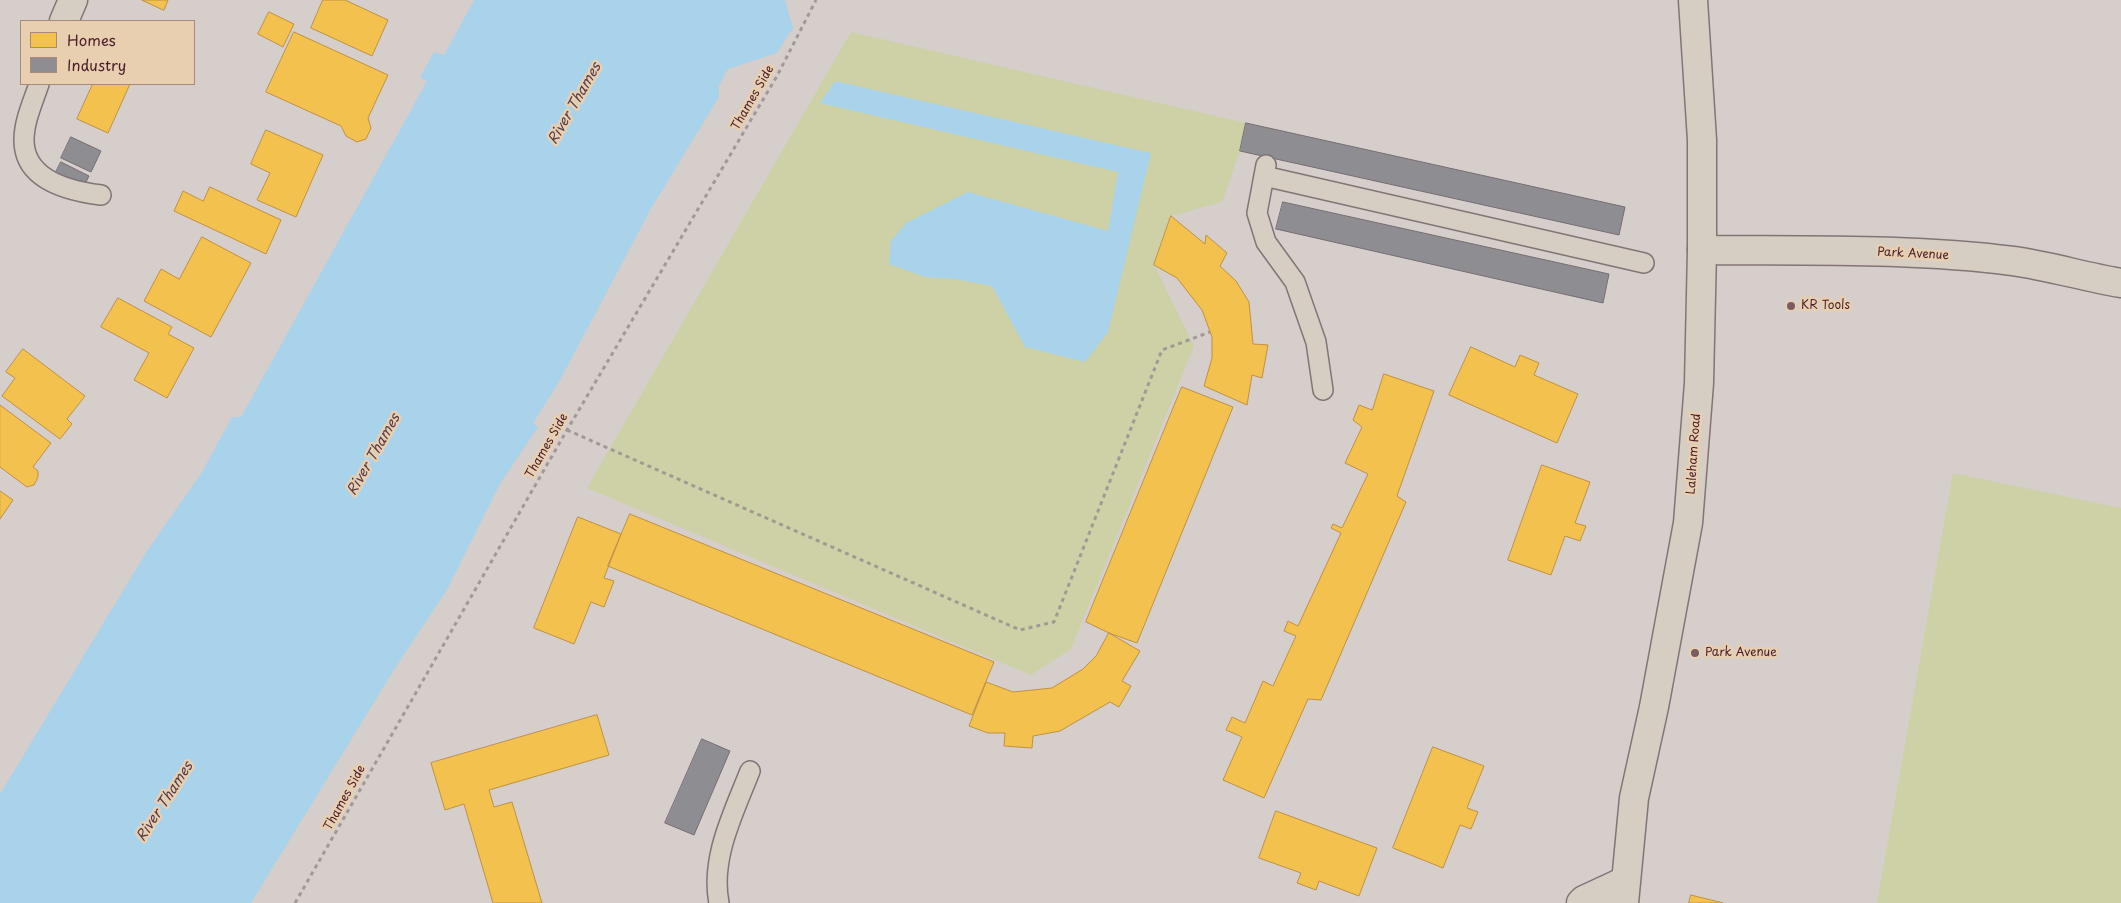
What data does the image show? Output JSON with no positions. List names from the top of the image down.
{
  "streets": {
    "main road": ["Park Avenue", "Laleham Road"],
    "path": ["Thames Side"]
  },
  "crossings": [
    ["Park Avenue", "Laleham Road"]
  ],
  "water": ["River Thames"],
  "places": ["KR Tools", "Park Avenue"],
  "legend": ["Homes", "Industry"]
}
